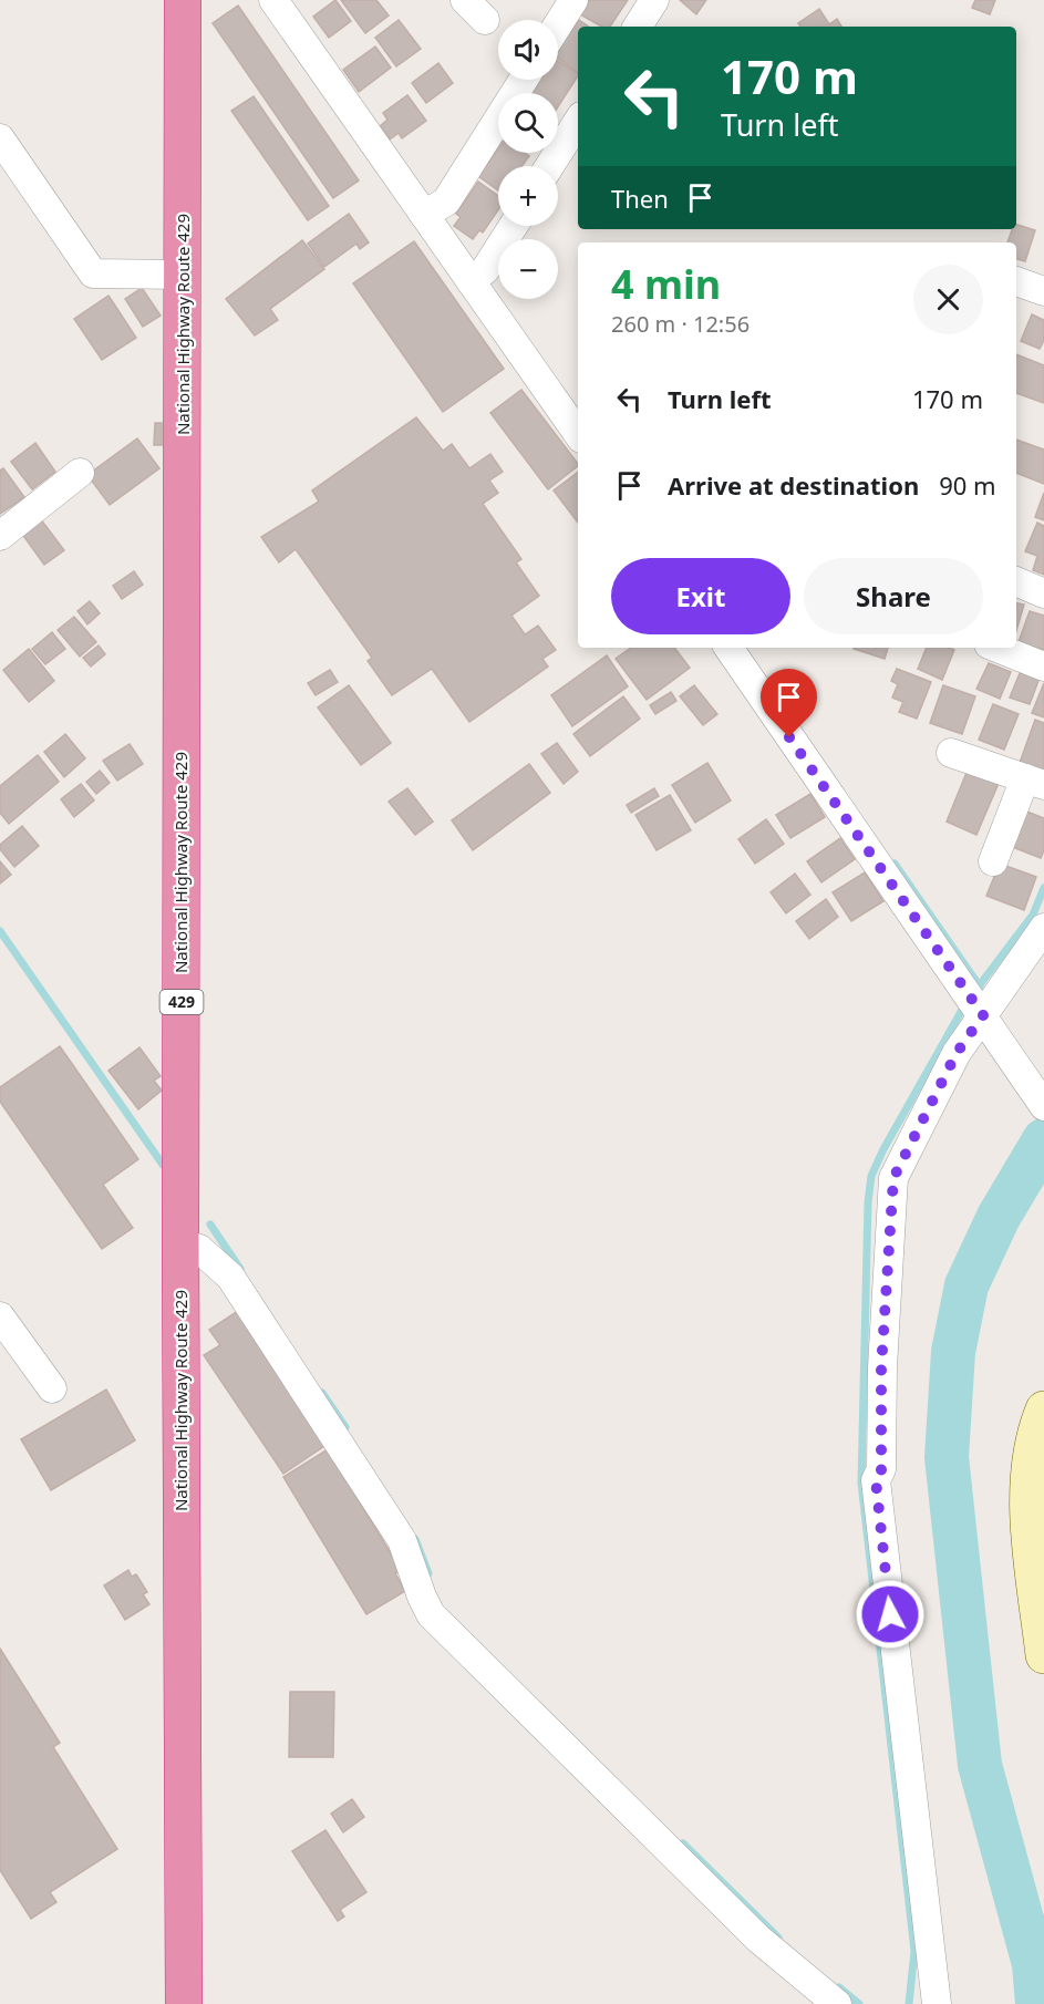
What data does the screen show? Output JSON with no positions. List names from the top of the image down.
{
  "streets": {
    "highway": ["National Highway Route 429", "429"]
  },
  "page": {
    "map_buttons": ["+", "−"],
    "turn": ["170 m", "Turn left"],
    "then": "Then",
    "heading": ["4 min", "260 m · 12:56"],
    "list": [
      {
        "name": "Turn left",
        "value": "170 m"
      },
      {
        "name": "Arrive at destination",
        "value": "90 m"
      }
    ],
    "buttons": ["Exit", "Share"]
  }
}
